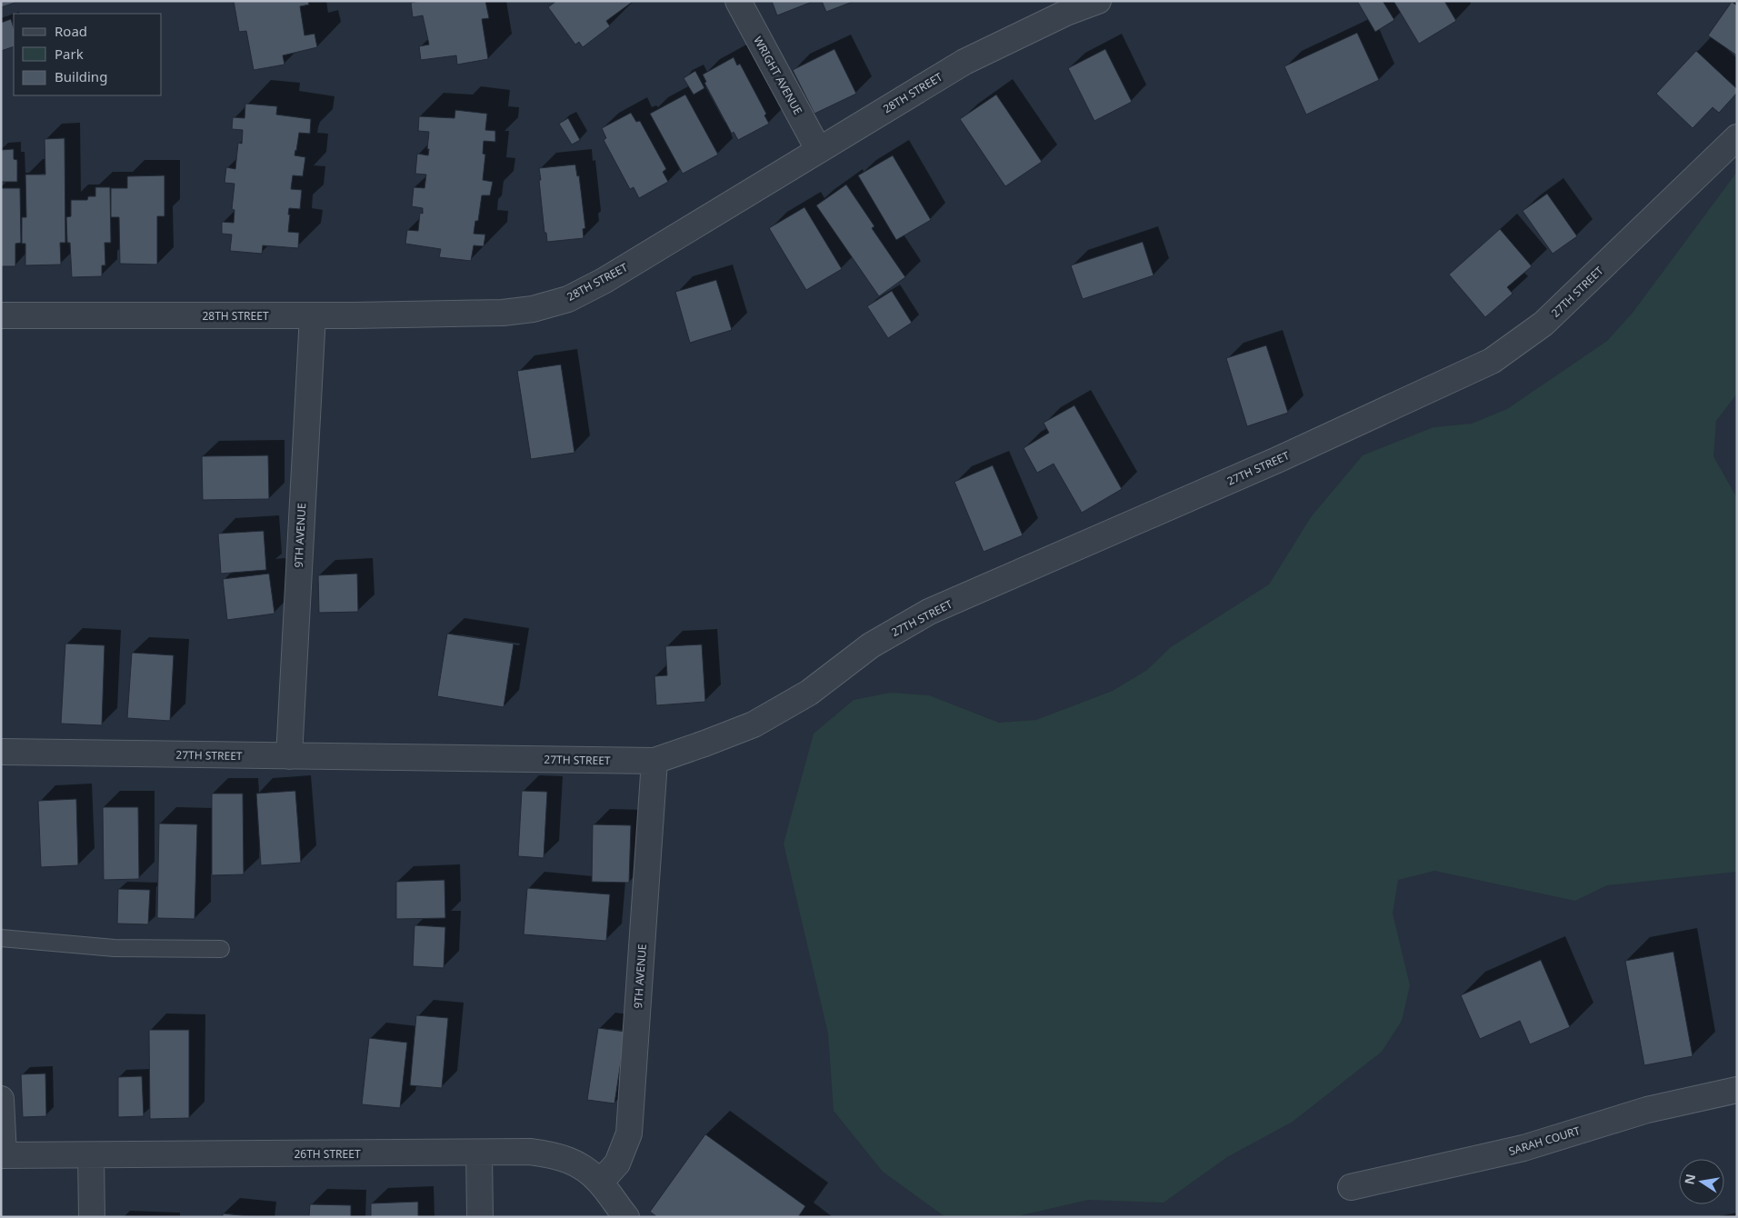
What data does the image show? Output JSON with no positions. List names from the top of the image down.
{
  "streets": {
    "street": [
      "WRIGHT AVENUE",
      "28TH STREET",
      "27TH STREET",
      "9TH AVENUE",
      "SARAH COURT",
      "26TH STREET"
    ]
  },
  "crossings": [
    ["WRIGHT AVENUE", "28TH STREET"],
    ["28TH STREET", "9TH AVENUE"],
    ["27TH STREET", "9TH AVENUE"],
    ["9TH AVENUE", "26TH STREET"]
  ],
  "legend": ["Road", "Park", "Building"],
  "north": "left"
}
